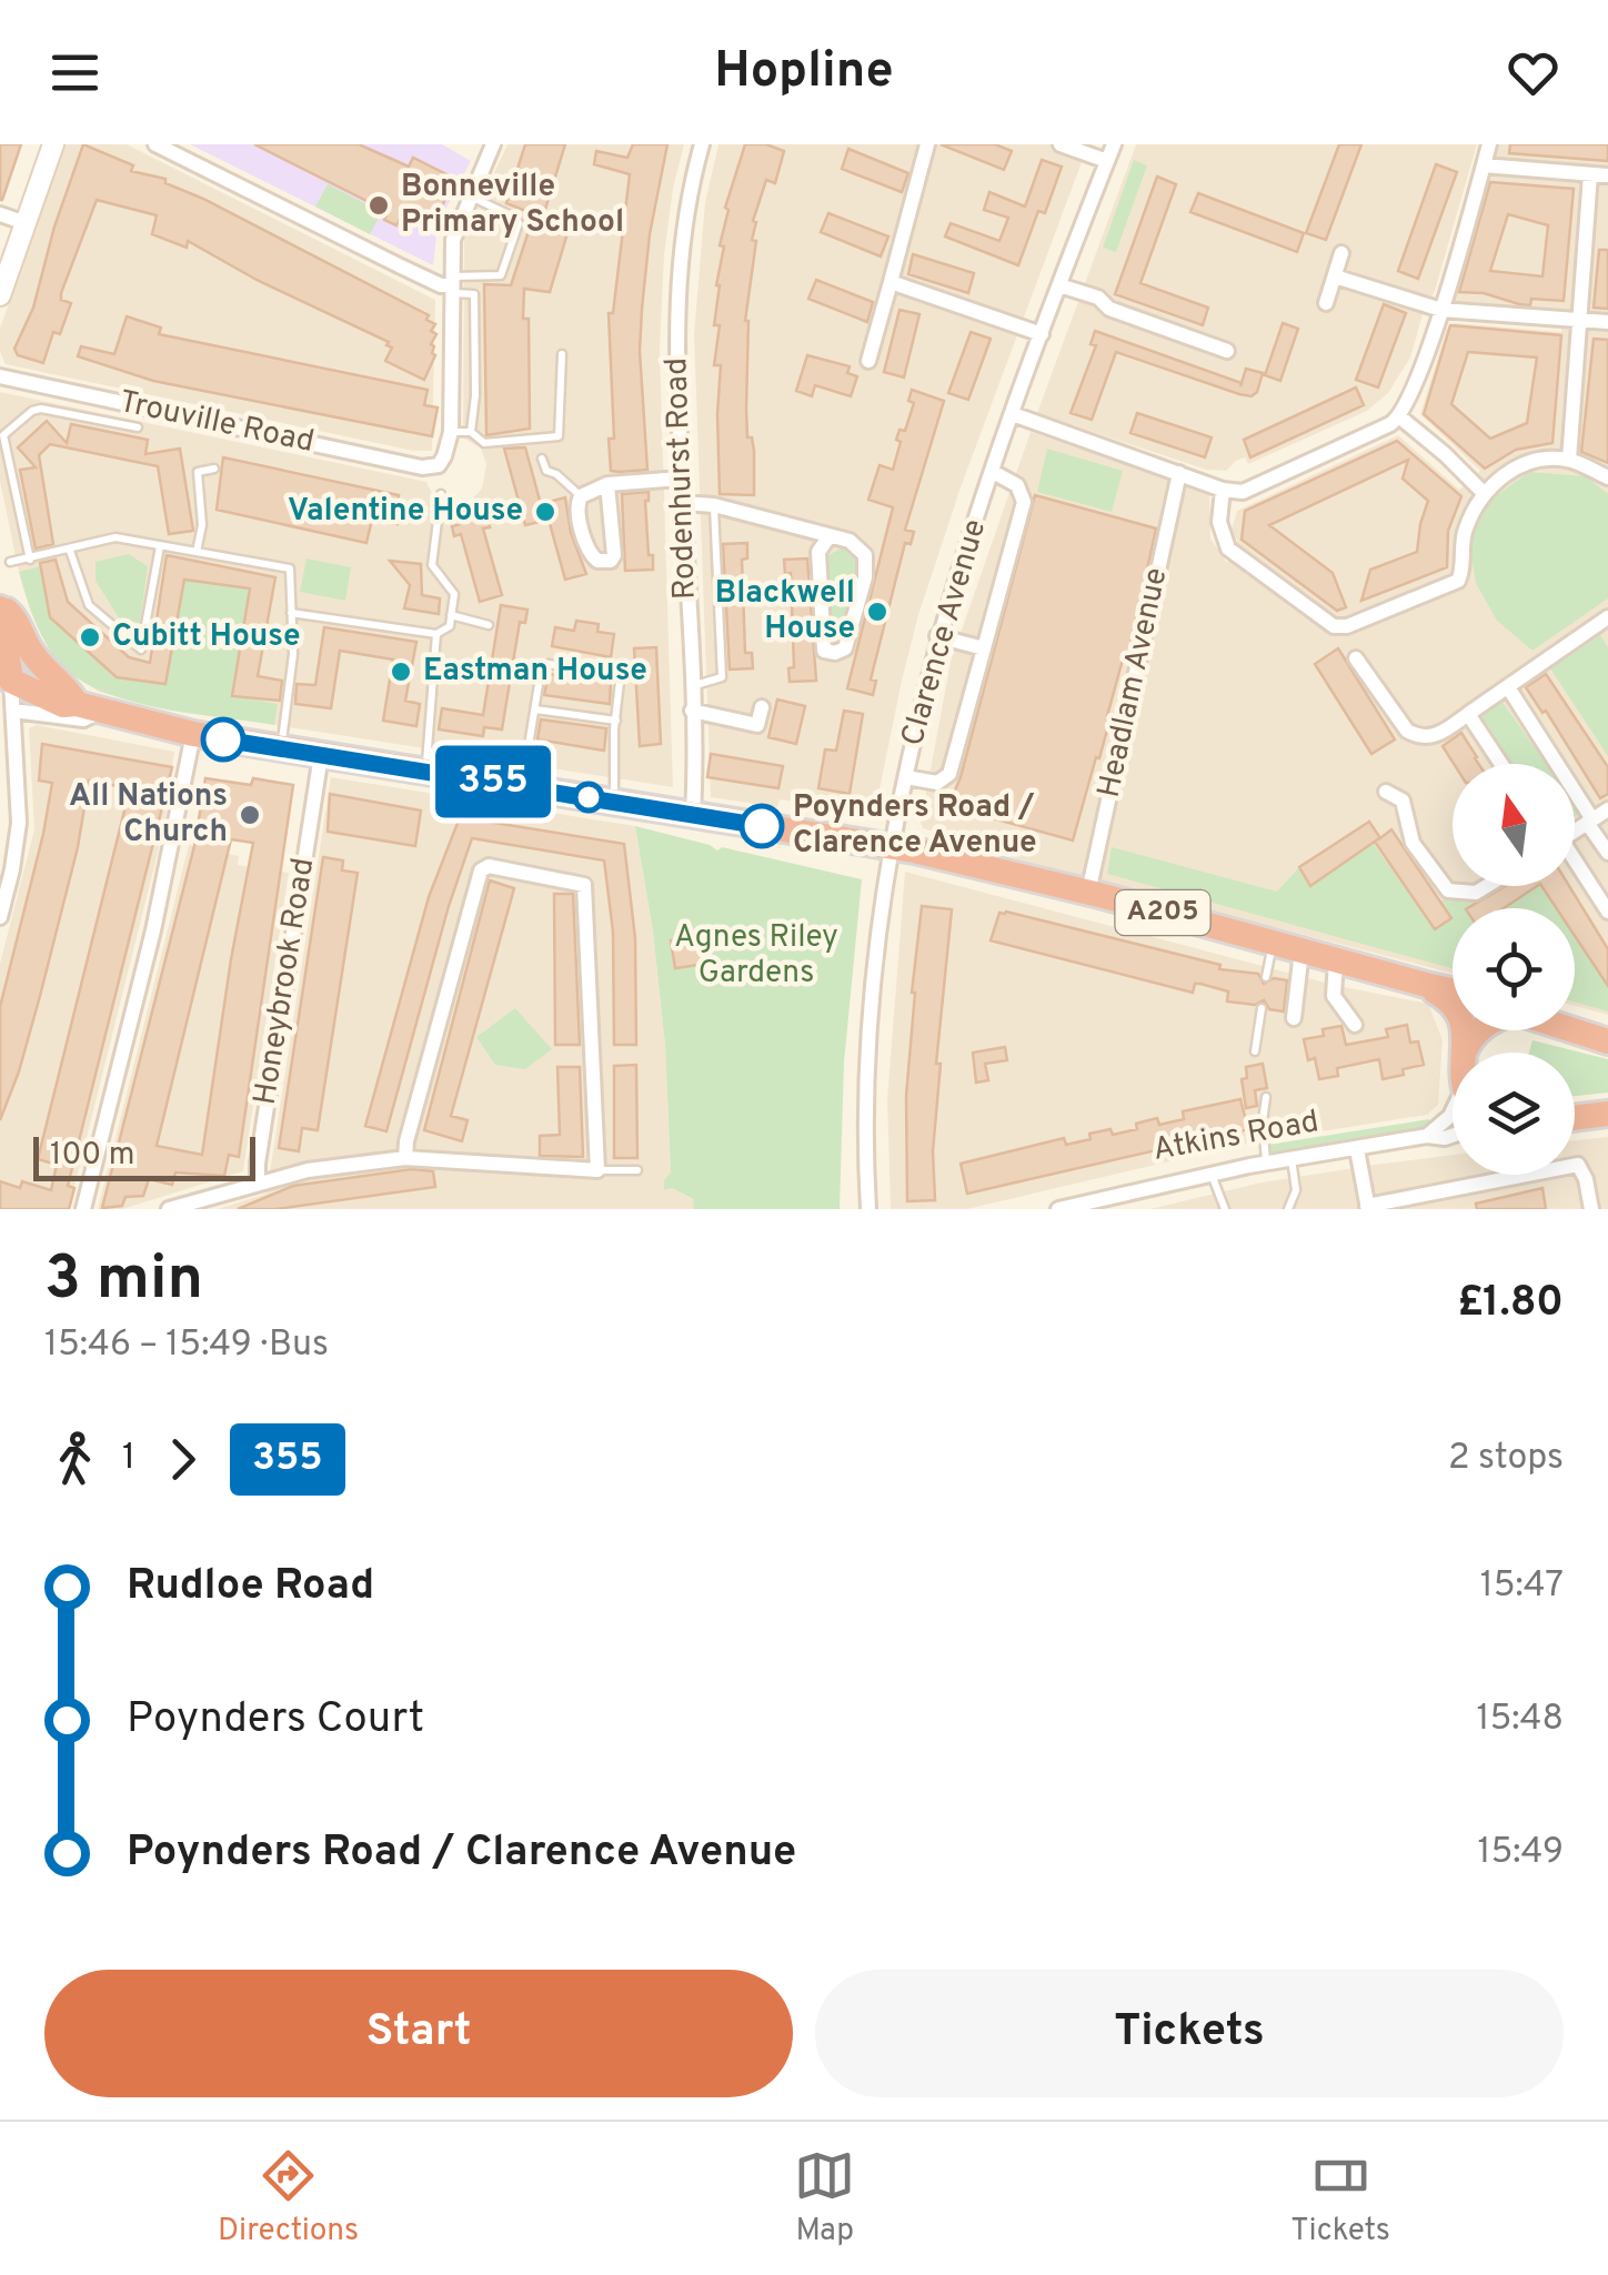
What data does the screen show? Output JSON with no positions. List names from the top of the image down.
{
  "streets": {
    "highway": ["A205"],
    "street": [
      "Trouville Road",
      "Rodenhurst Road",
      "Clarence Avenue",
      "Headlam Avenue",
      "Honeybrook Road",
      "Atkins Road"
    ]
  },
  "crossings": [
    ["Rodenhurst Road", "A205"],
    ["Clarence Avenue", "A205"],
    ["Headlam Avenue", "A205"],
    ["A205", "Honeybrook Road"]
  ],
  "parks": ["Agnes Riley Gardens"],
  "places": [
    "Bonneville Primary School",
    "Valentine House",
    "Blackwell House",
    "Cubitt House",
    "Eastman House",
    "All Nations Church",
    "Poynders Road / Clarence Avenue"
  ],
  "lines": ["bus line 355"],
  "scale_bar": "100 m",
  "north": "top",
  "page": {
    "header": "Hopline",
    "on_map": "355",
    "scale": "100 m",
    "heading": ["3 min", "15:46 – 15:49 · Bus", "£1.80"],
    "legs": ["1", "355", "2 stops"],
    "list": [
      {
        "name": "Rudloe Road",
        "value": "15:47"
      },
      {
        "name": "Poynders Court",
        "value": "15:48"
      },
      {
        "name": "Poynders Road / Clarence Avenue",
        "value": "15:49"
      }
    ],
    "buttons": ["Start", "Tickets"],
    "tabs": ["Directions", "Map", "Tickets"]
  }
}
